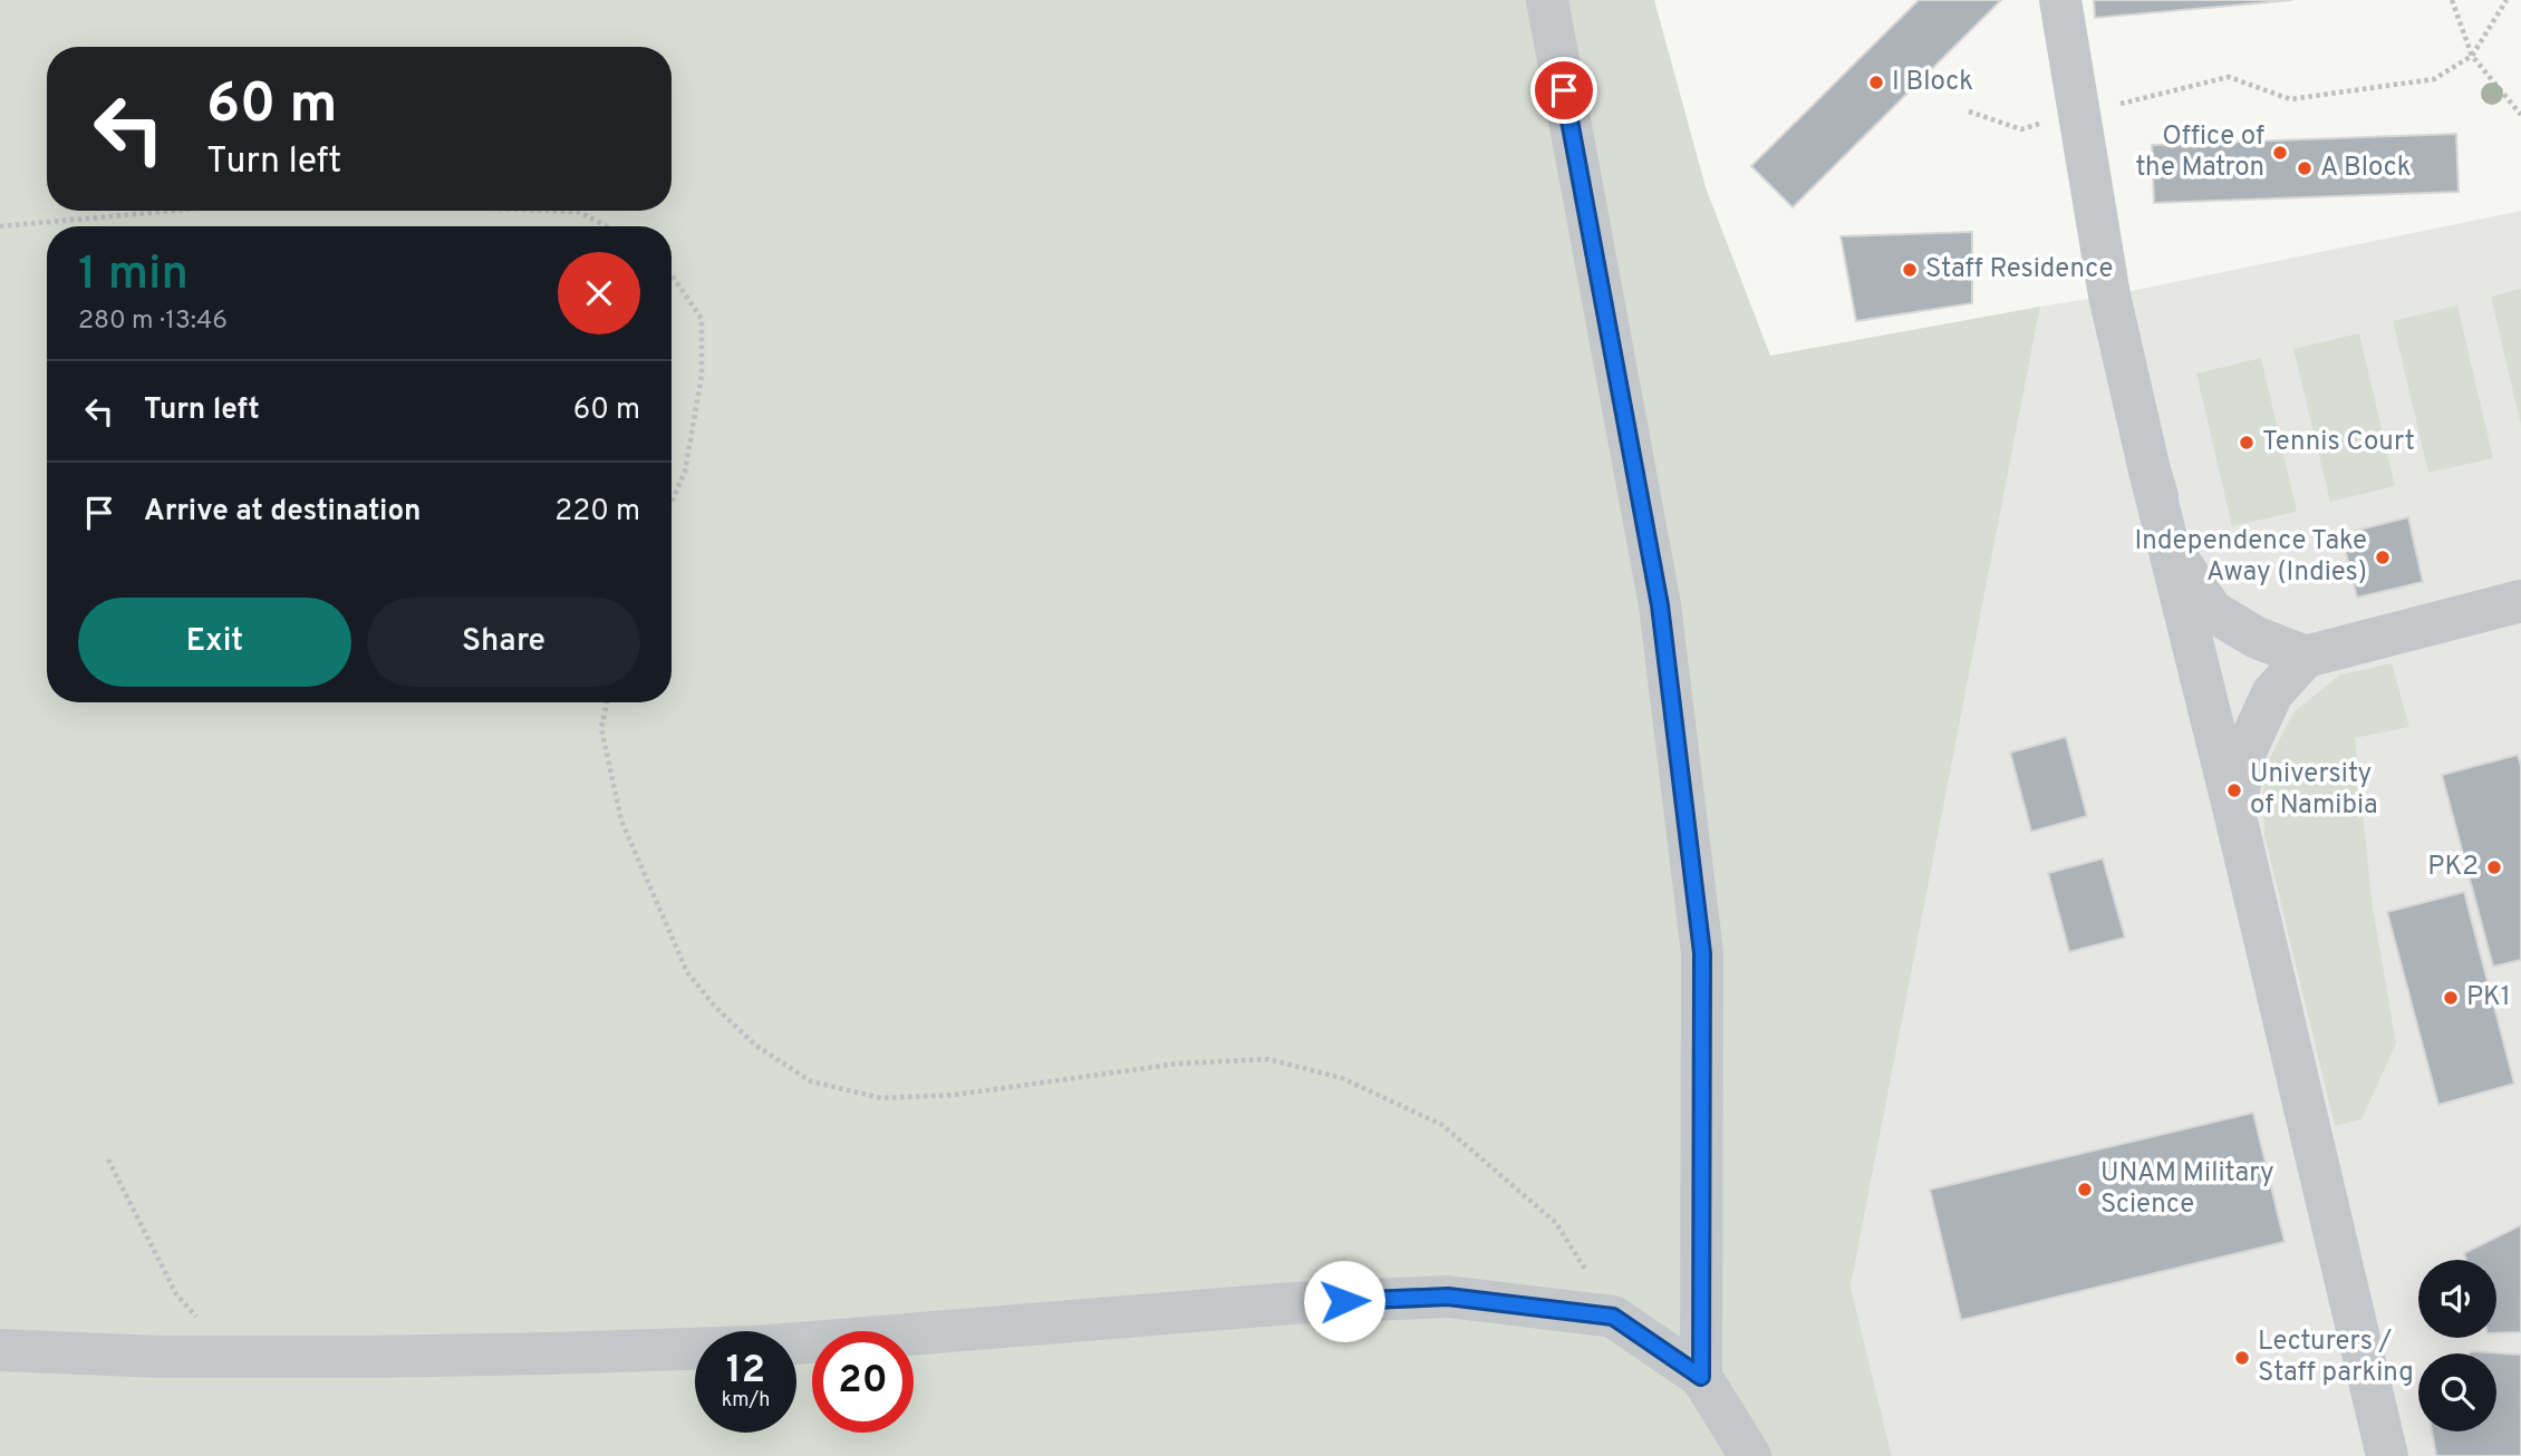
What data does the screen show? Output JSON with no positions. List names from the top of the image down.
{
  "places": [
    "I Block",
    "Office of the Matron",
    "A Block",
    "Staff Residence",
    "Tennis Court",
    "Independence Take Away (Indies)",
    "University of Namibia",
    "PK2",
    "PK1",
    "UNAM Military Science",
    "Lecturers / Staff parking"
  ],
  "page": {
    "turn": ["60 m", "Turn left"],
    "heading": ["1 min", "280 m · 13:46"],
    "list": [
      {
        "name": "Turn left",
        "value": "60 m"
      },
      {
        "name": "Arrive at destination",
        "value": "220 m"
      }
    ],
    "buttons": ["Exit", "Share"],
    "speed": "12 km/h",
    "limit": "20"
  }
}
